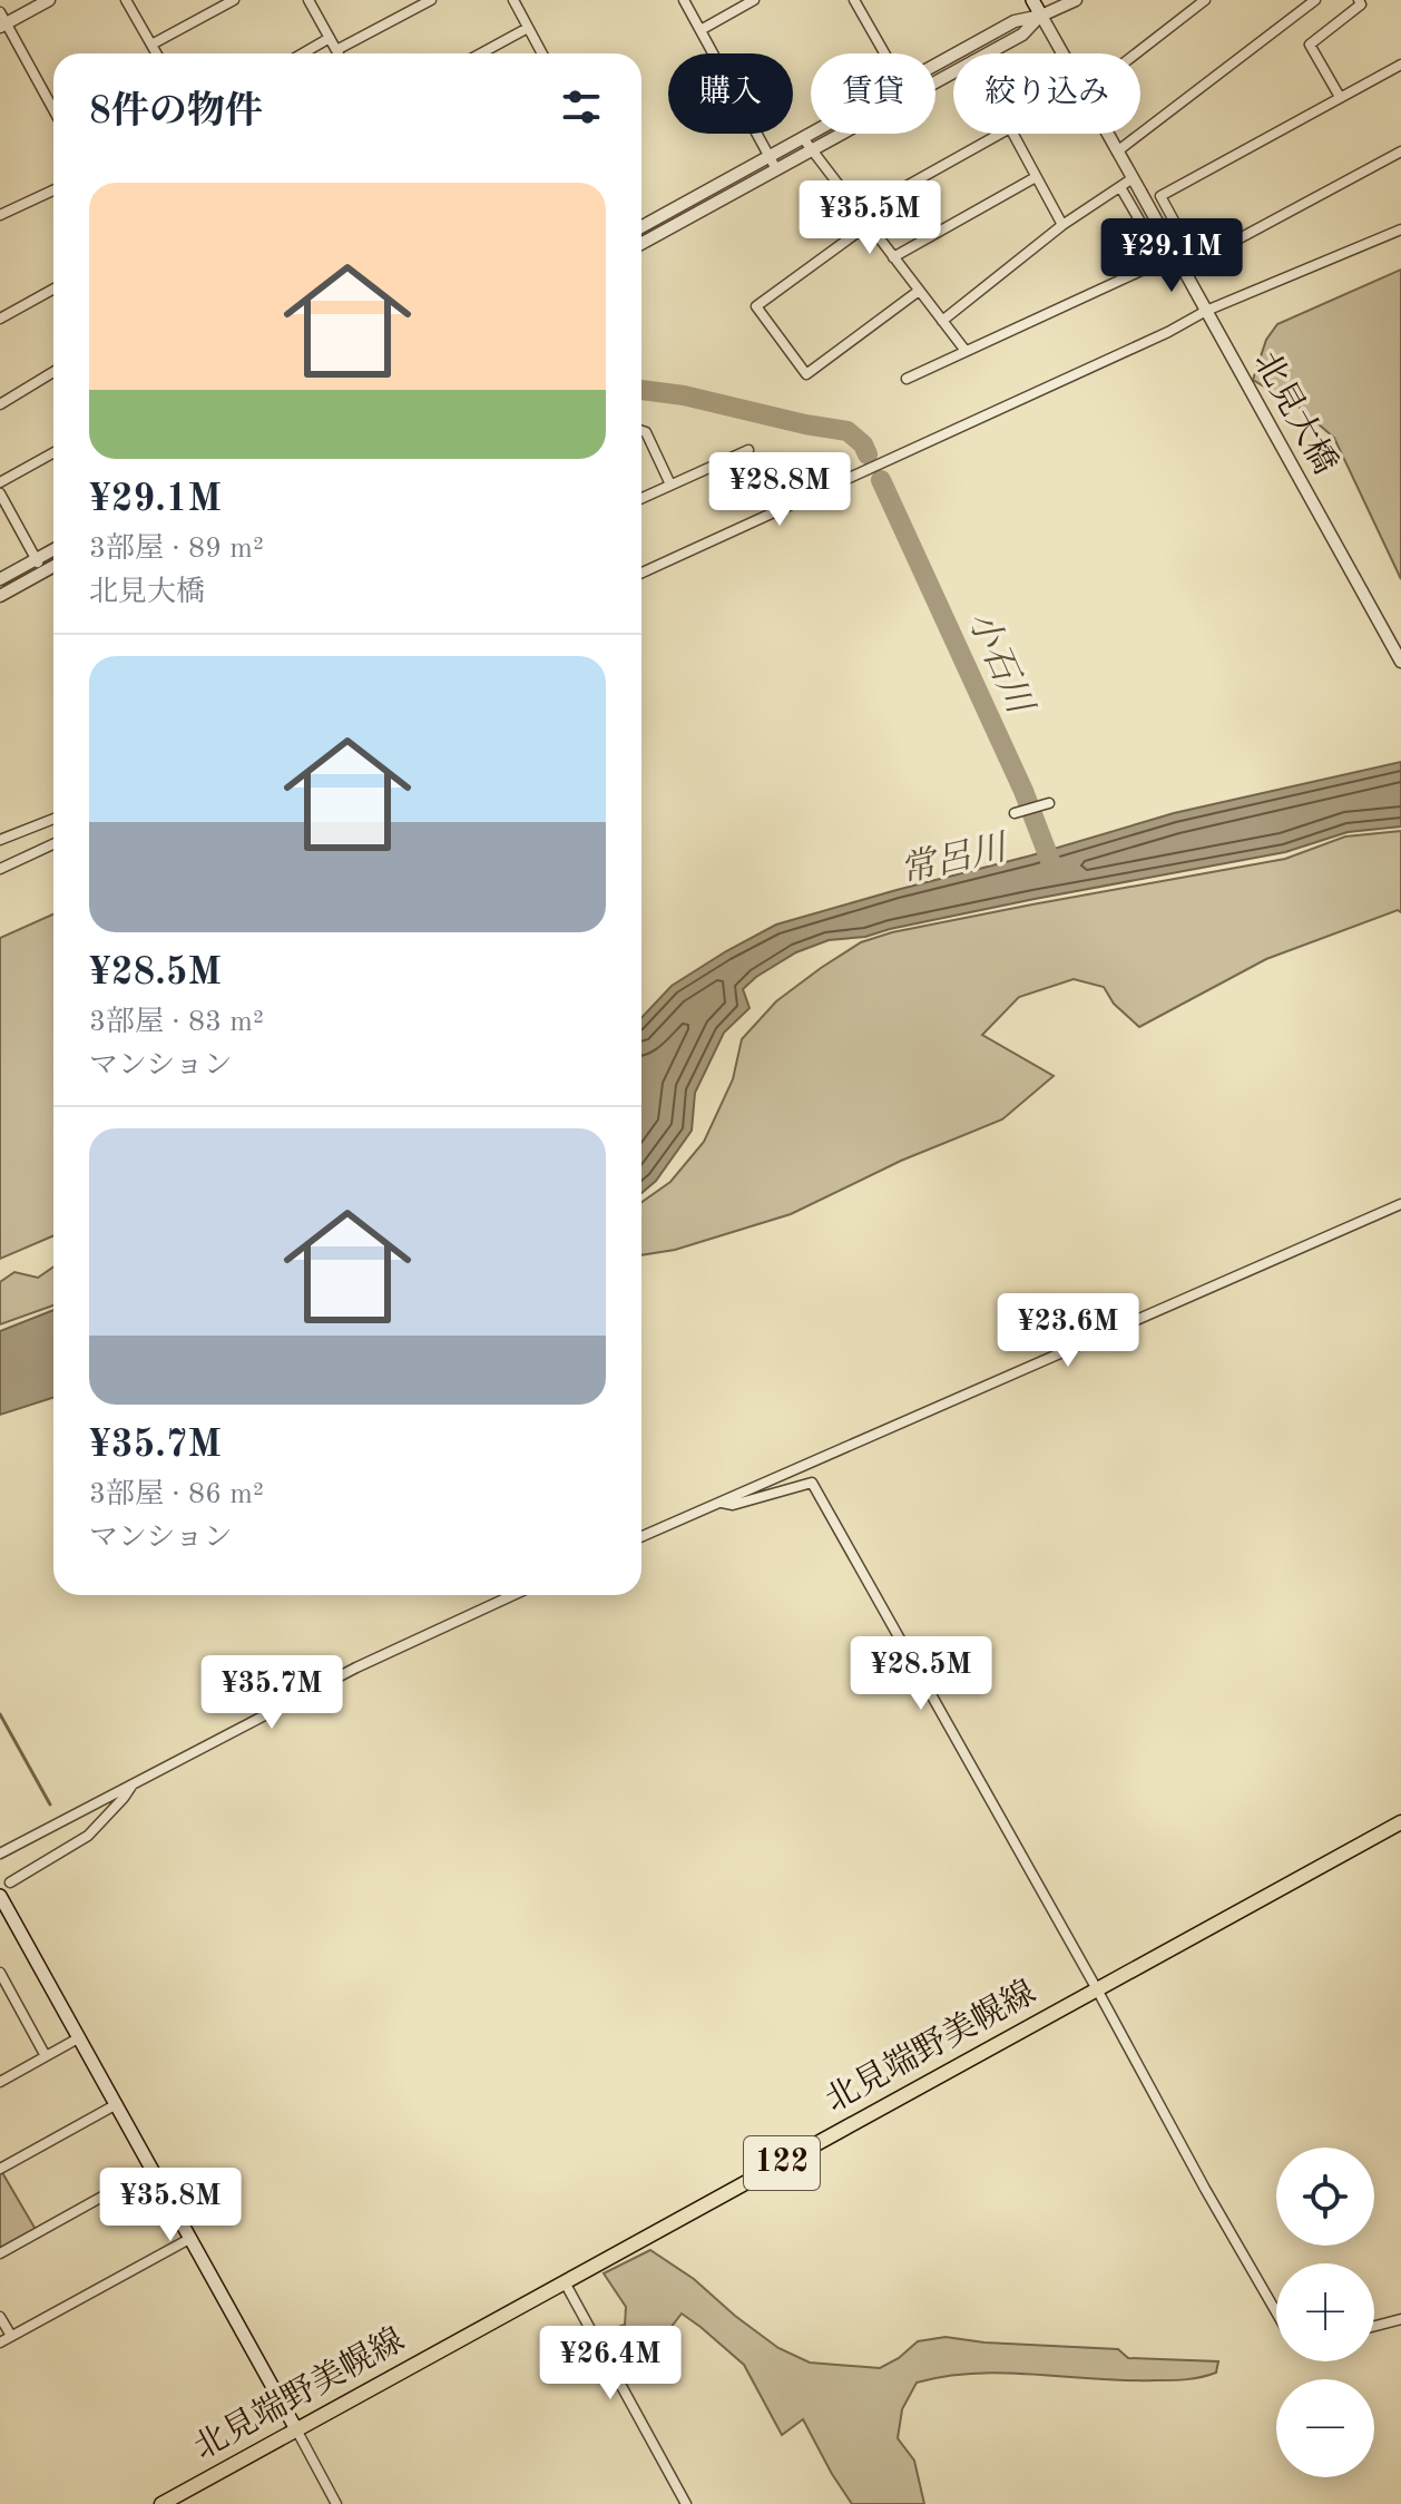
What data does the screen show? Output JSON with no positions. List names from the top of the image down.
{
  "streets": {
    "main road": ["北見端野美幌線", "122"],
    "street": ["北見大橋"]
  },
  "water": ["小石川", "常呂川"],
  "page": {
    "chip": ["購入", "賃貸", "絞り込み"],
    "heading": "8件の物件",
    "list": [
      {
        "name": "¥29.1M",
        "note": "3部屋 · 89 m² · 北見大橋"
      },
      {
        "name": "¥28.5M",
        "note": "3部屋 · 83 m² · マンション"
      },
      {
        "name": "¥35.7M",
        "note": "3部屋 · 86 m² · マンション"
      }
    ],
    "price": [
      "¥35.5M",
      "¥29.1M",
      "¥28.8M",
      "¥23.6M",
      "¥28.5M",
      "¥35.7M",
      "¥35.8M",
      "¥26.4M"
    ],
    "map_buttons": ["+", "−"]
  }
}
